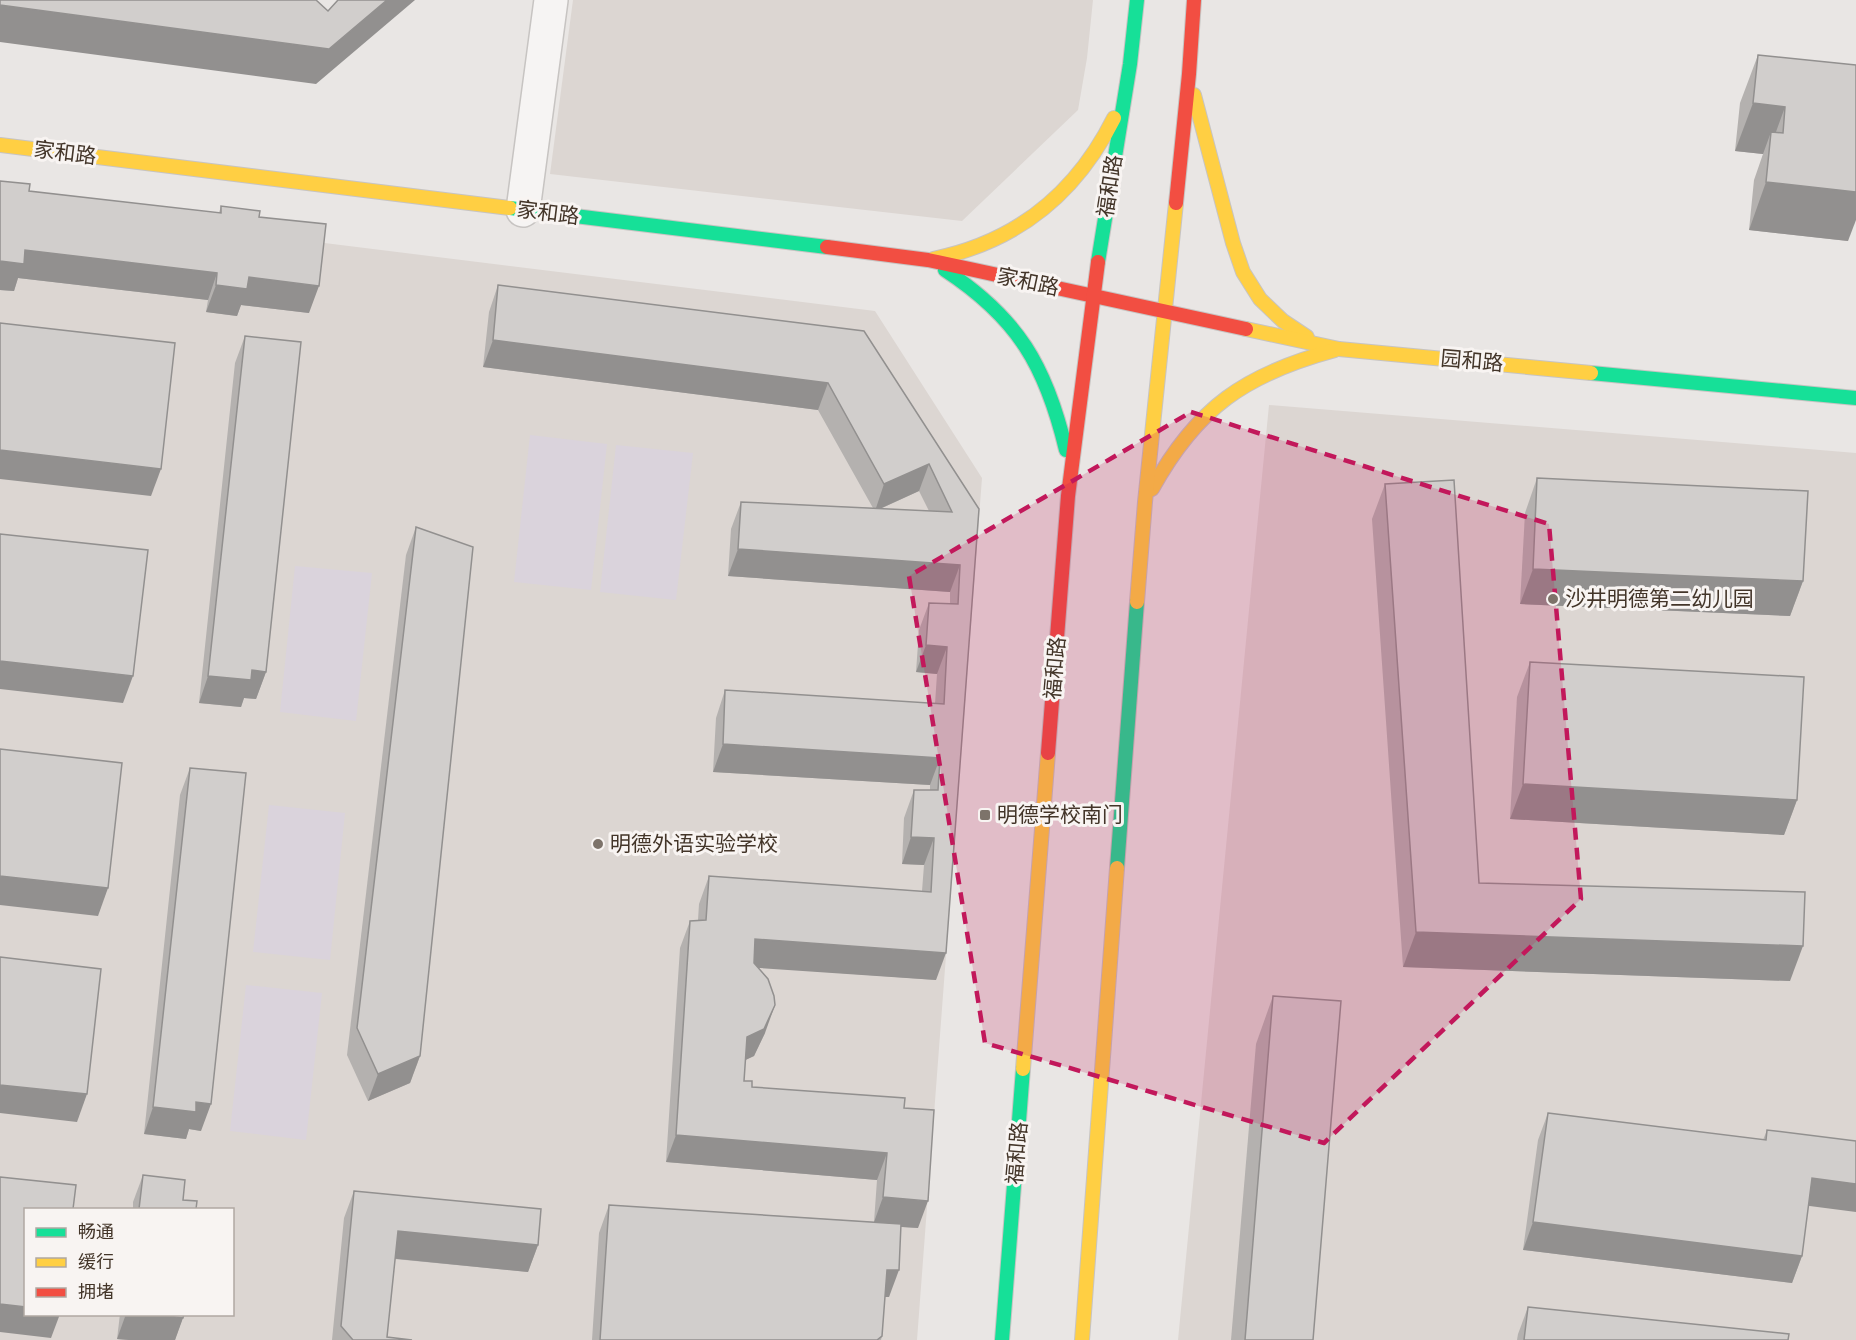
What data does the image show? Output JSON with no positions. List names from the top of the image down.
{
  "streets": {
    "main road": ["家和路", "福和路", "园和路"]
  },
  "crossings": [
    ["家和路", "福和路"],
    ["家和路", "园和路"],
    ["福和路", "园和路"]
  ],
  "places": {
    "other": ["沙井明德第二幼儿园", "明德外语实验学校"],
    "transit": ["明德学校南门"]
  },
  "legend": ["畅通", "缓行", "拥堵"]
}
